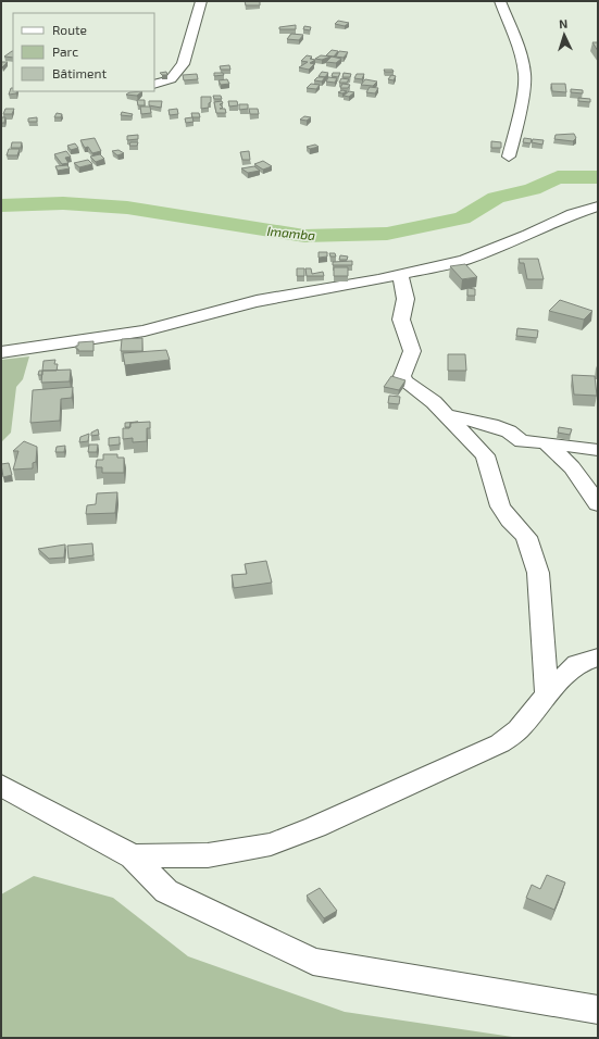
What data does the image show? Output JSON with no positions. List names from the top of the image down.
{
  "water": ["Imamba"],
  "legend": ["Route", "Parc", "Bâtiment"],
  "north": "top"
}
